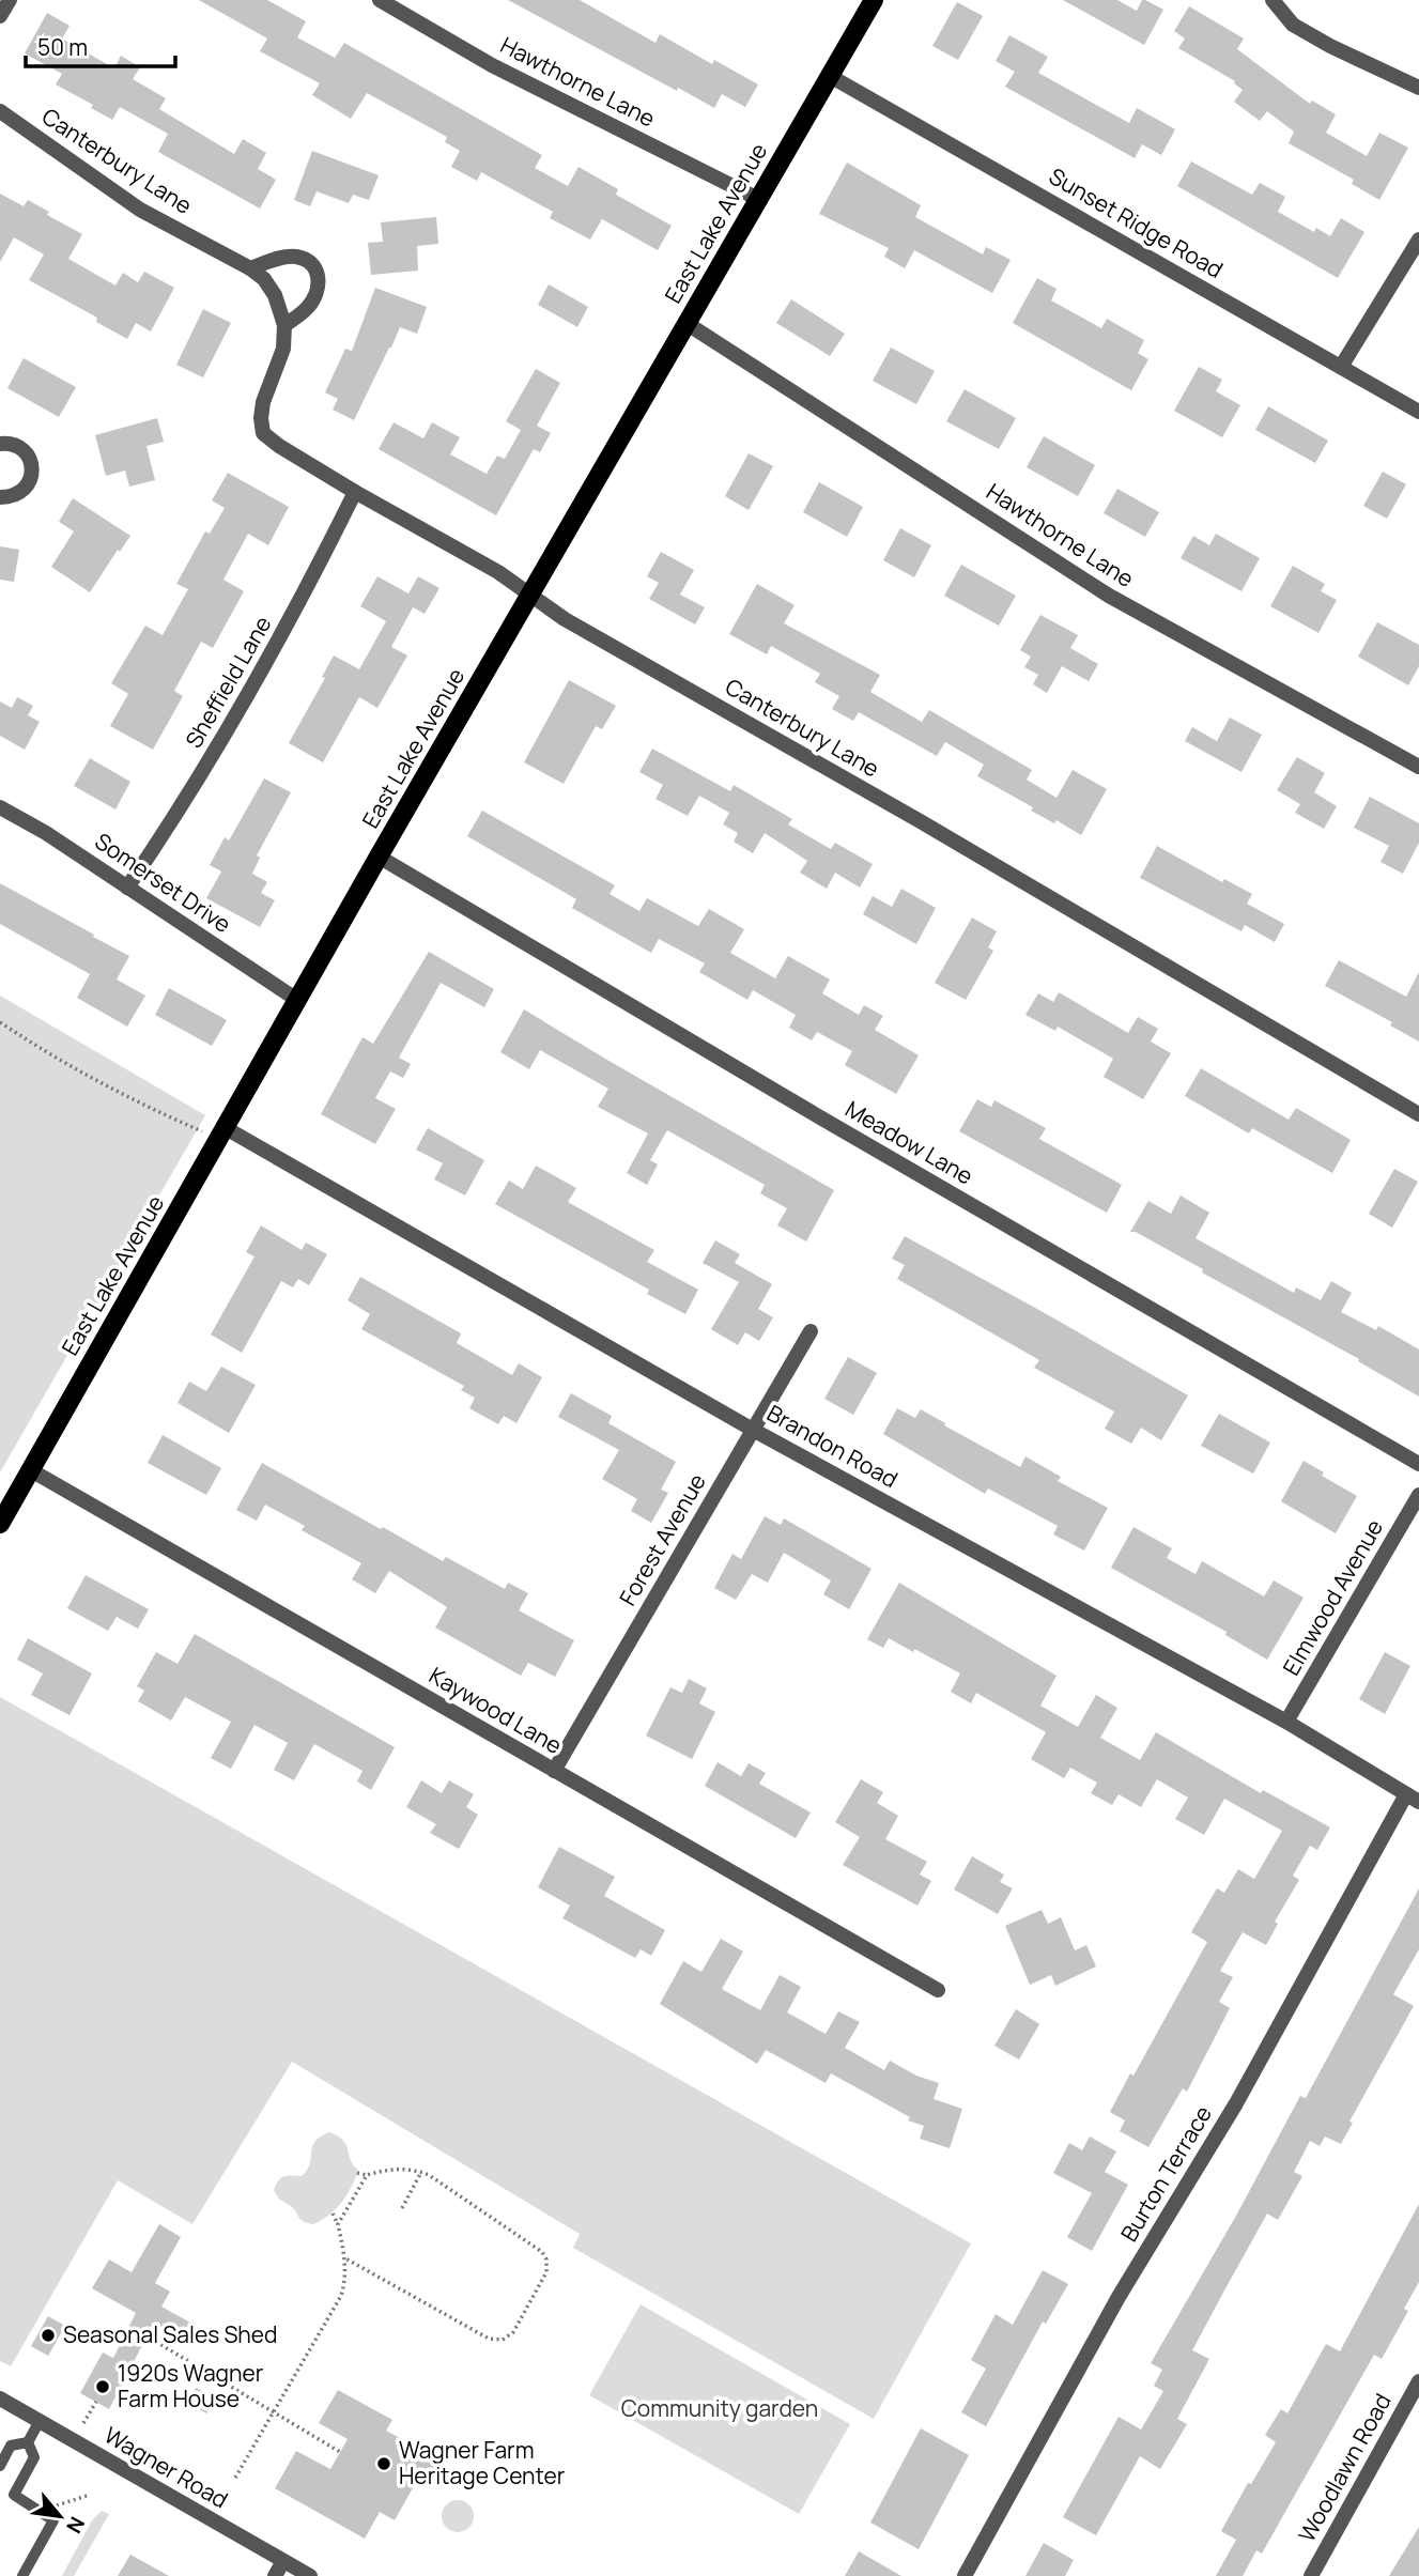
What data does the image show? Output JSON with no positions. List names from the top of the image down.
{
  "streets": {
    "main road": ["East Lake Avenue"],
    "street": [
      "Hawthorne Lane",
      "Canterbury Lane",
      "Sunset Ridge Road",
      "Sheffield Lane",
      "Somerset Drive",
      "Meadow Lane",
      "Brandon Road",
      "Forest Avenue",
      "Elmwood Avenue",
      "Kaywood Lane",
      "Burton Terrace",
      "Wagner Road",
      "Woodlawn Road"
    ]
  },
  "crossings": [
    ["Hawthorne Lane", "East Lake Avenue"],
    ["Canterbury Lane", "East Lake Avenue"],
    ["Canterbury Lane", "Sheffield Lane"],
    ["East Lake Avenue", "Sunset Ridge Road"],
    ["East Lake Avenue", "Somerset Drive"],
    ["East Lake Avenue", "Meadow Lane"],
    ["East Lake Avenue", "Brandon Road"],
    ["East Lake Avenue", "Kaywood Lane"],
    ["Sheffield Lane", "Somerset Drive"],
    ["Brandon Road", "Forest Avenue"],
    ["Brandon Road", "Elmwood Avenue"],
    ["Brandon Road", "Burton Terrace"],
    ["Forest Avenue", "Kaywood Lane"]
  ],
  "parks": ["Community garden"],
  "places": ["Seasonal Sales Shed", "1920s Wagner Farm House", "Wagner Farm Heritage Center"],
  "scale_bar": "50 m",
  "north": "bottom right"
}
